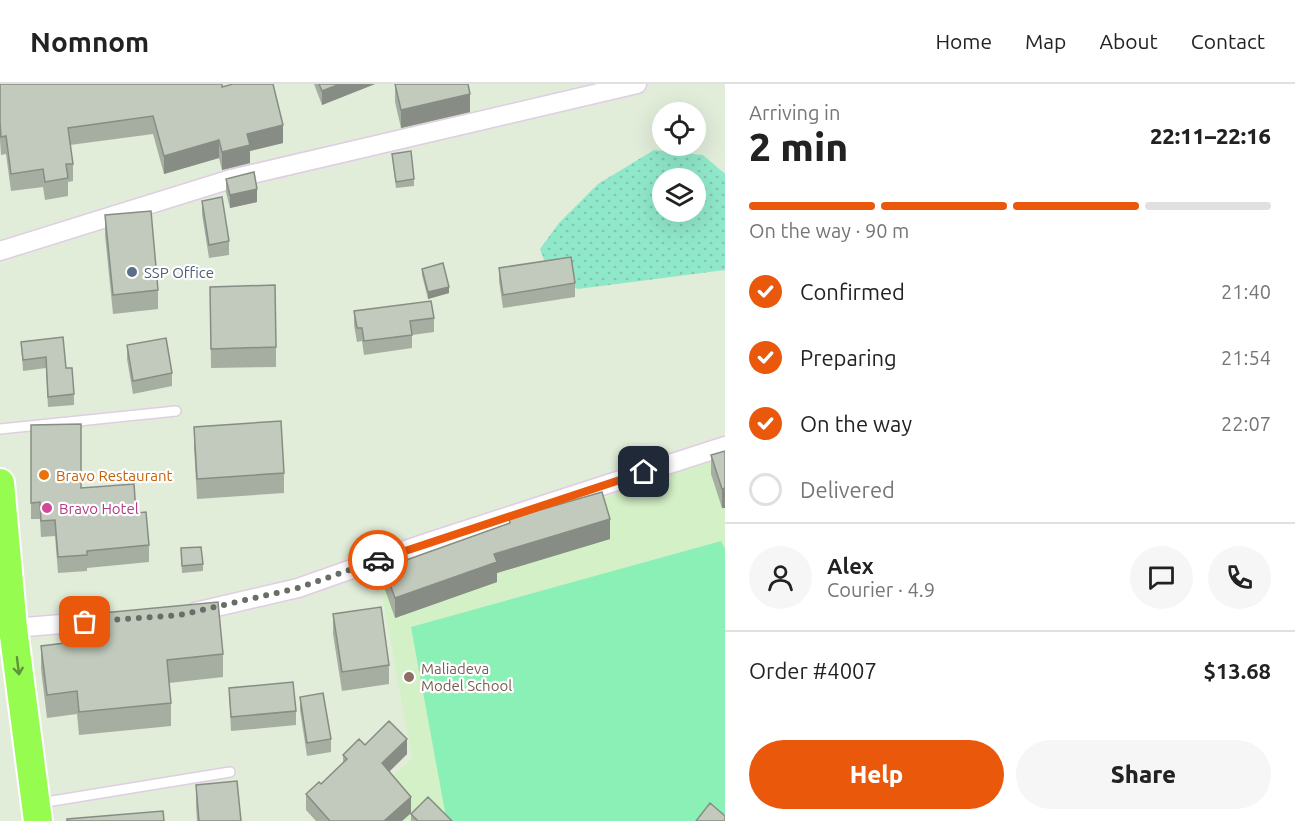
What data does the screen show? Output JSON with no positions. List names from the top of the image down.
{
  "places": [
    "SSP Office",
    "Bravo Restaurant",
    "Bravo Hotel",
    "Maliadeva Model School"
  ],
  "page": {
    "header": "Nomnom",
    "nav": [
      "Home",
      "Map",
      "About",
      "Contact"
    ],
    "heading": ["2 min", "Arriving in", "22:11–22:16"],
    "panel": [
      "Alex",
      "Courier · 4.9",
      "Order #4007",
      "$13.68"
    ],
    "bar": "On the way · 90 m",
    "list": [
      ["Confirmed", "21:40"],
      ["Preparing", "21:54"],
      ["On the way", "22:07"],
      "Delivered"
    ],
    "buttons": ["Help", "Share"]
  }
}
